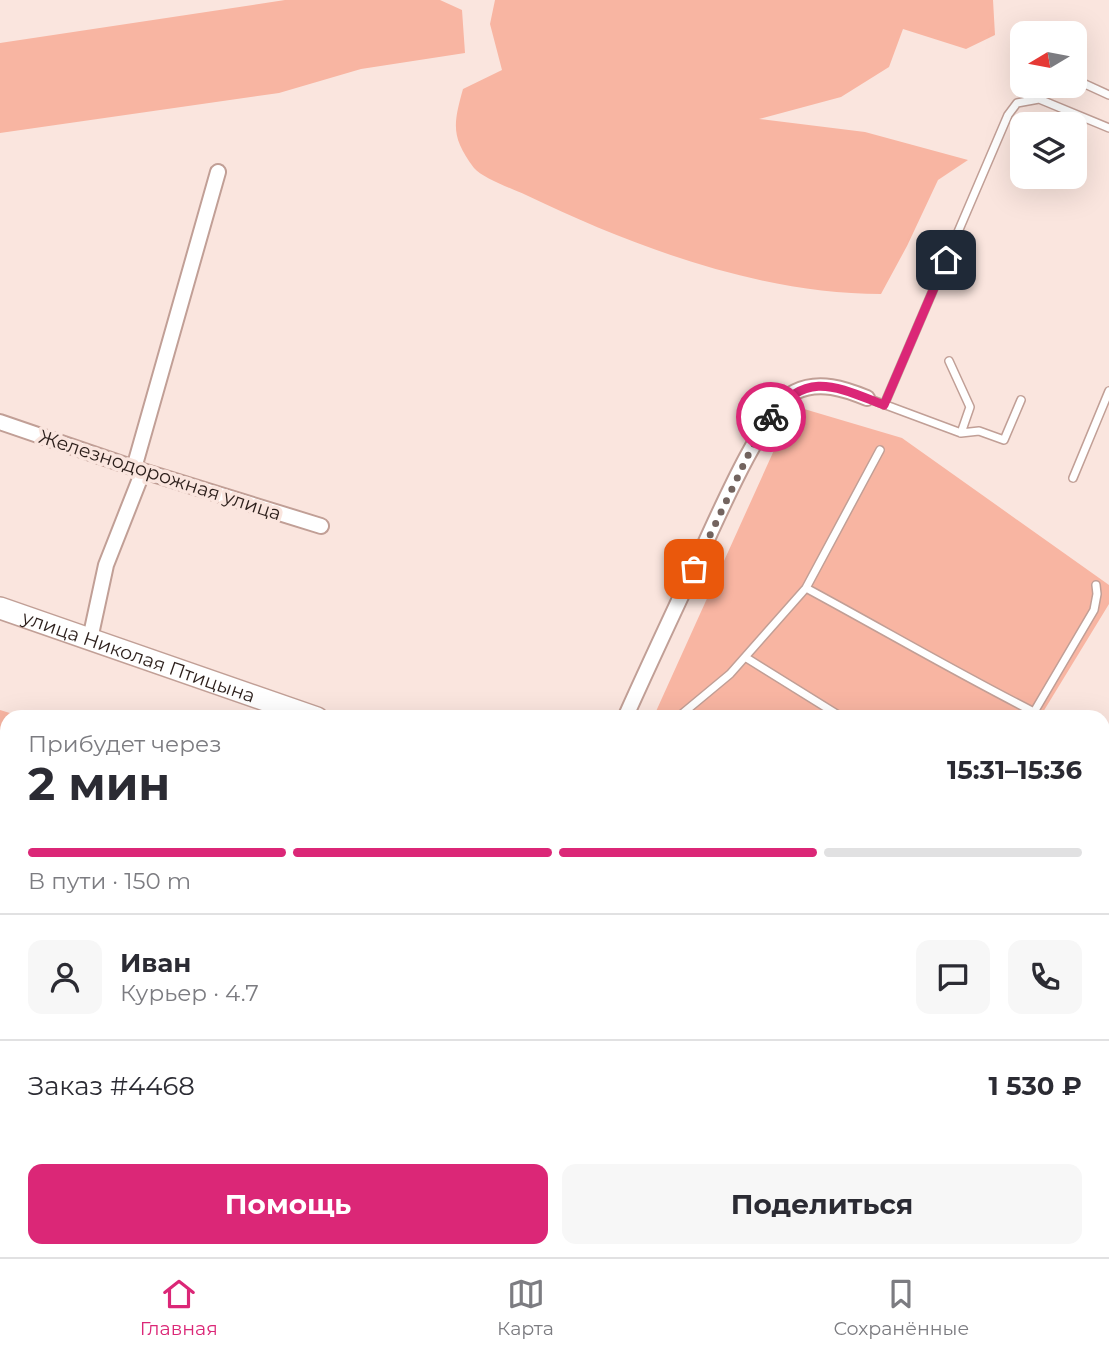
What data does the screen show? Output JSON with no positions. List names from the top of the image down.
{
  "streets": {
    "main road": ["улица Николая Птицына"],
    "street": ["Железнодорожная улица"]
  },
  "north": "left",
  "page": {
    "heading": ["2 мин", "Прибудет через", "15:31–15:36"],
    "panel": [
      "Иван",
      "Курьер · 4.7",
      "Заказ #4468",
      "1 530 ₽"
    ],
    "bar": "В пути · 150 m",
    "buttons": ["Помощь", "Поделиться"],
    "tabs": ["Главная", "Карта", "Сохранённые"]
  }
}
